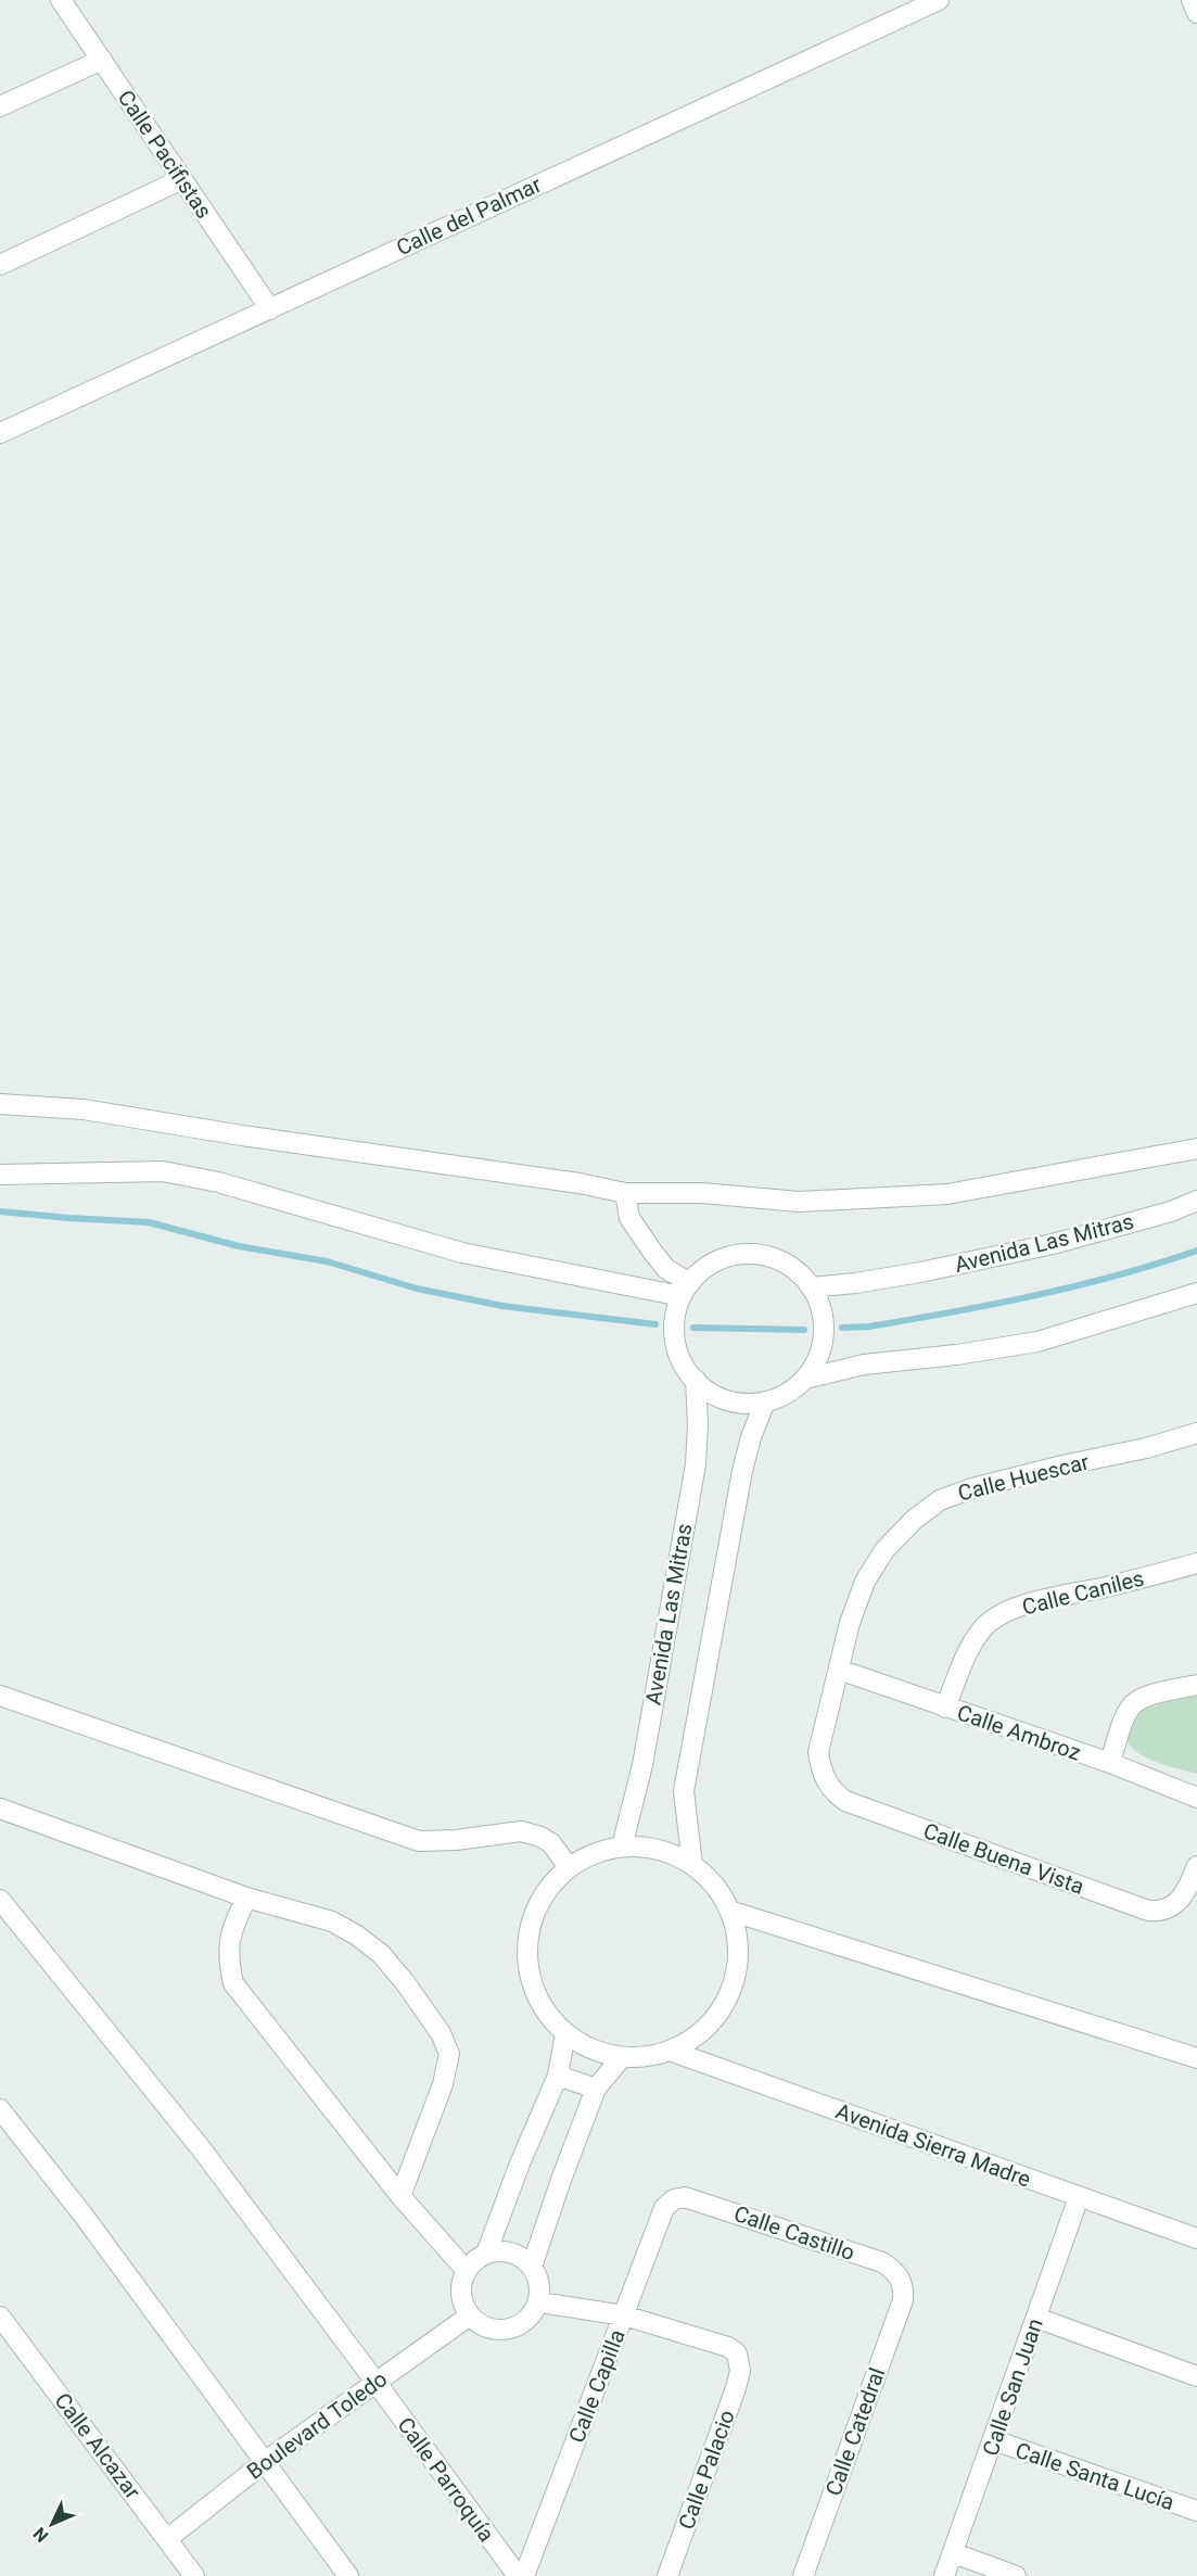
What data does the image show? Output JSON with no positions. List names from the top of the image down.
{
  "streets": {
    "street": [
      "Calle Pacifistas",
      "Calle del Palmar",
      "Avenida Las Mitras",
      "Calle Huescar",
      "Calle Caniles",
      "Calle Ambroz",
      "Calle Buena Vista",
      "Avenida Sierra Madre",
      "Calle Castillo",
      "Calle Capilla",
      "Calle San Juan",
      "Boulevard Toledo",
      "Calle Catedral",
      "Calle Alcazar",
      "Calle Palacio",
      "Calle Santa Lucía",
      "Calle Parroquía"
    ]
  },
  "crossings": [
    ["Calle Pacifistas", "Calle del Palmar"],
    ["Avenida Las Mitras", "Avenida Sierra Madre"],
    ["Calle Huescar", "Calle Ambroz"],
    ["Calle Huescar", "Calle Buena Vista"],
    ["Calle Caniles", "Calle Ambroz"],
    ["Avenida Sierra Madre", "Calle San Juan"],
    ["Calle Castillo", "Calle Capilla"],
    ["Calle Castillo", "Calle Catedral"],
    ["Calle Capilla", "Calle Palacio"],
    ["Calle San Juan", "Calle Santa Lucía"],
    ["Boulevard Toledo", "Calle Alcazar"],
    ["Boulevard Toledo", "Calle Parroquía"]
  ],
  "north": "bottom left"
}
